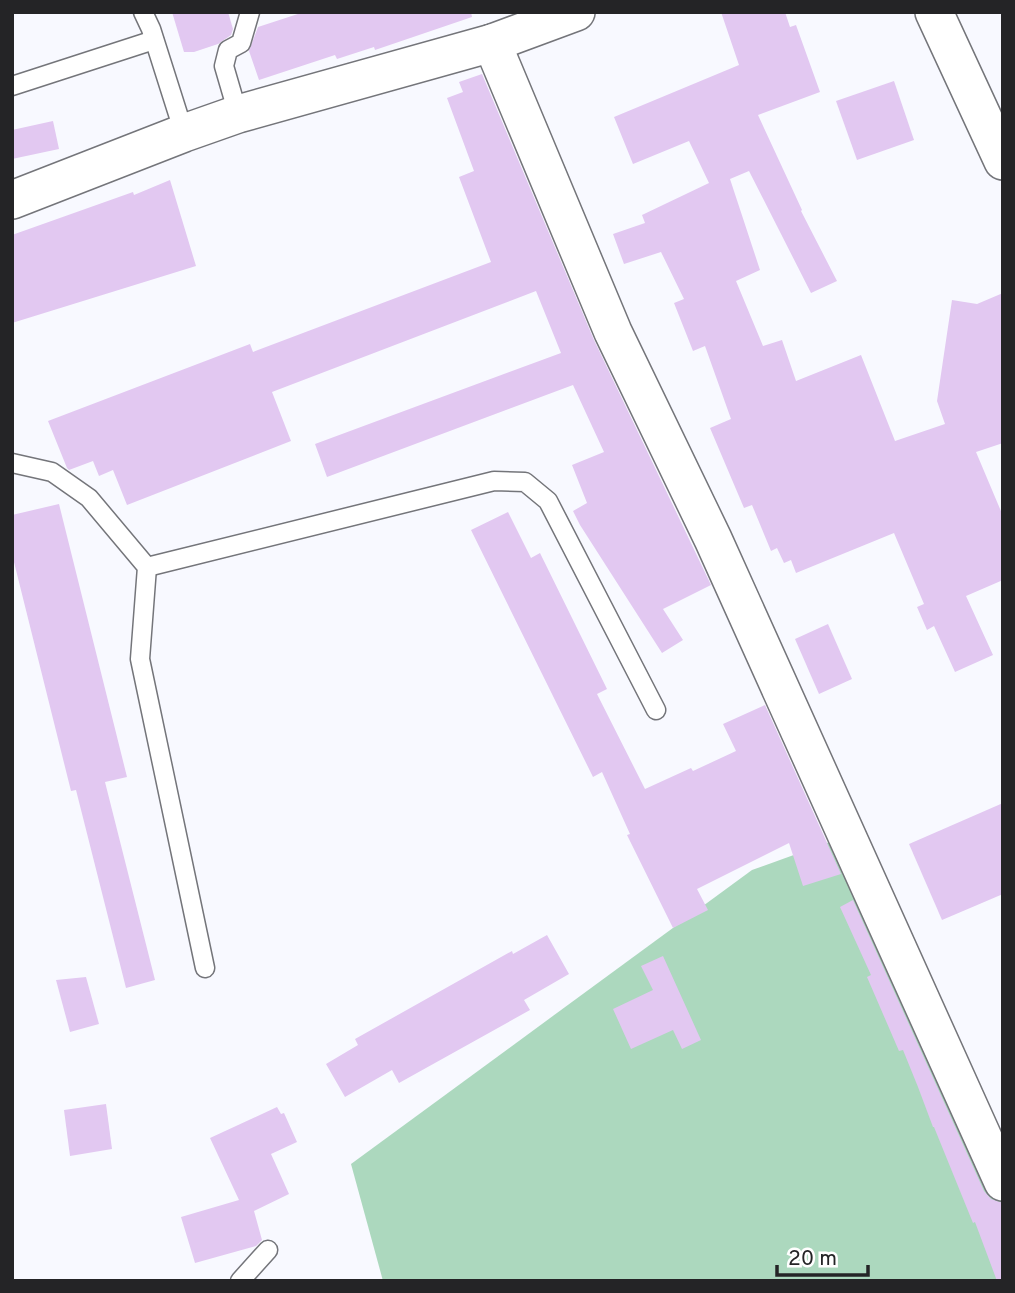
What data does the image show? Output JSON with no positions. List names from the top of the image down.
{
  "scale_bar": "20 m"
}
